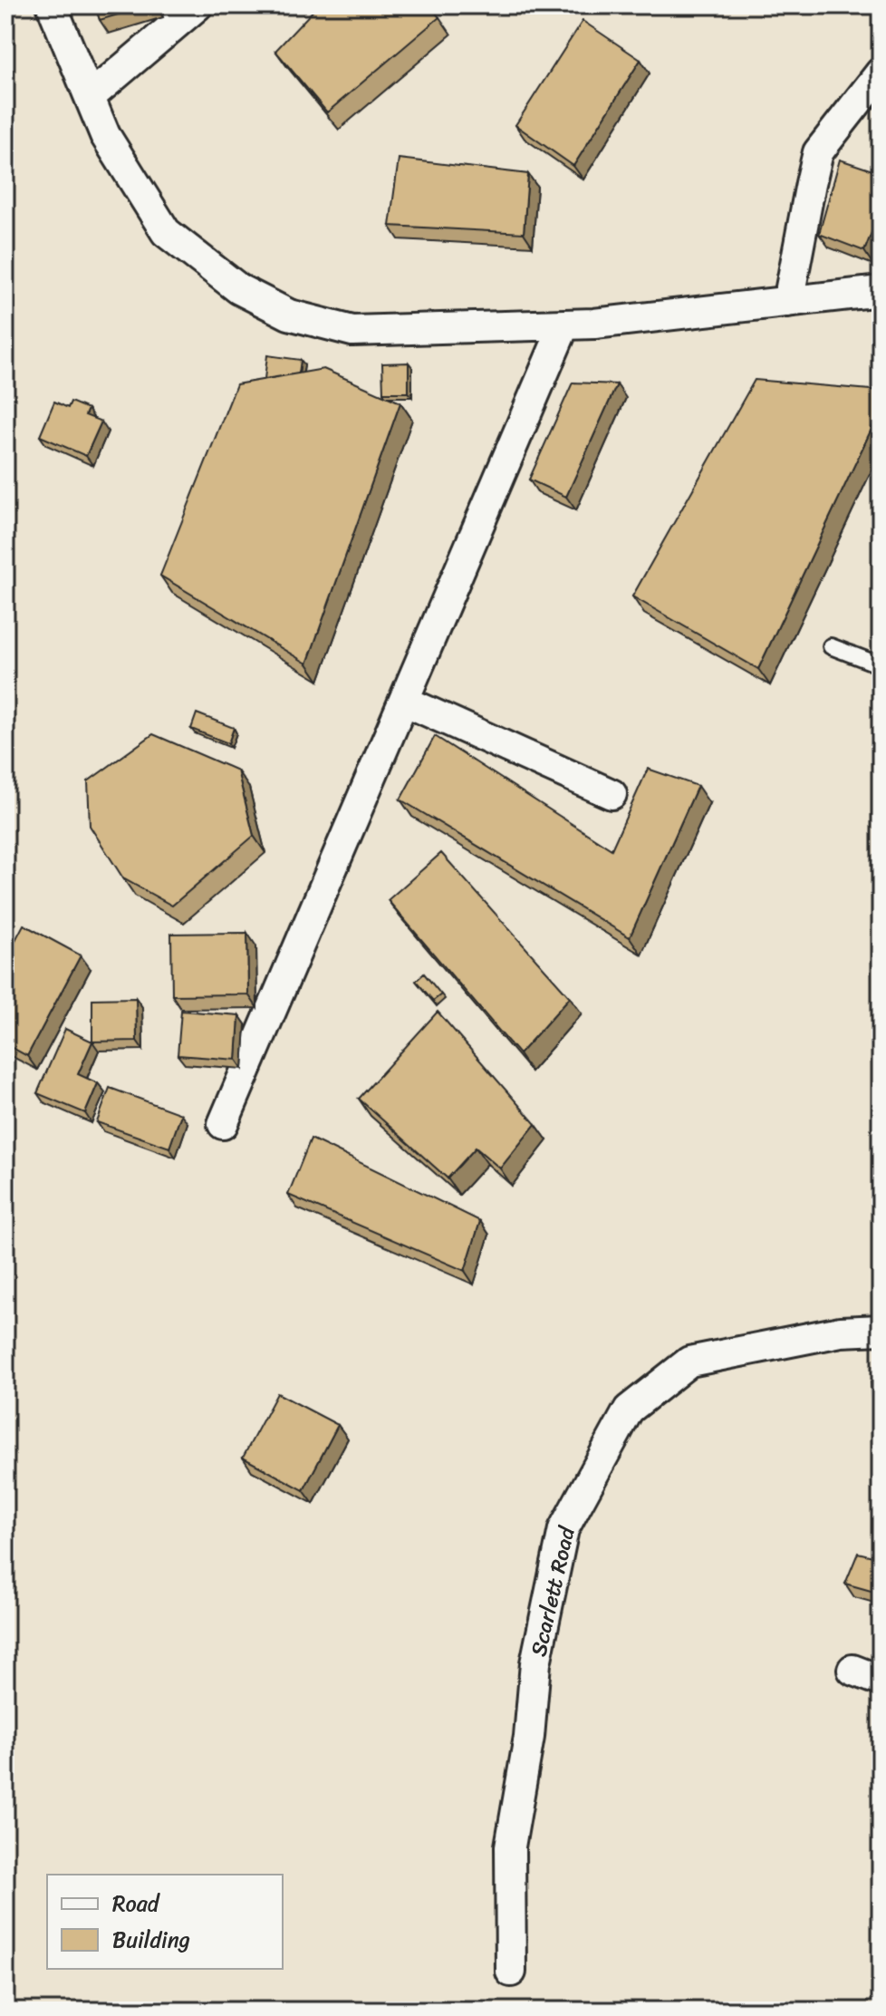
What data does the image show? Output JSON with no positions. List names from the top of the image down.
{
  "streets": {
    "street": ["Scarlett Road"]
  },
  "legend": ["Road", "Building"]
}
